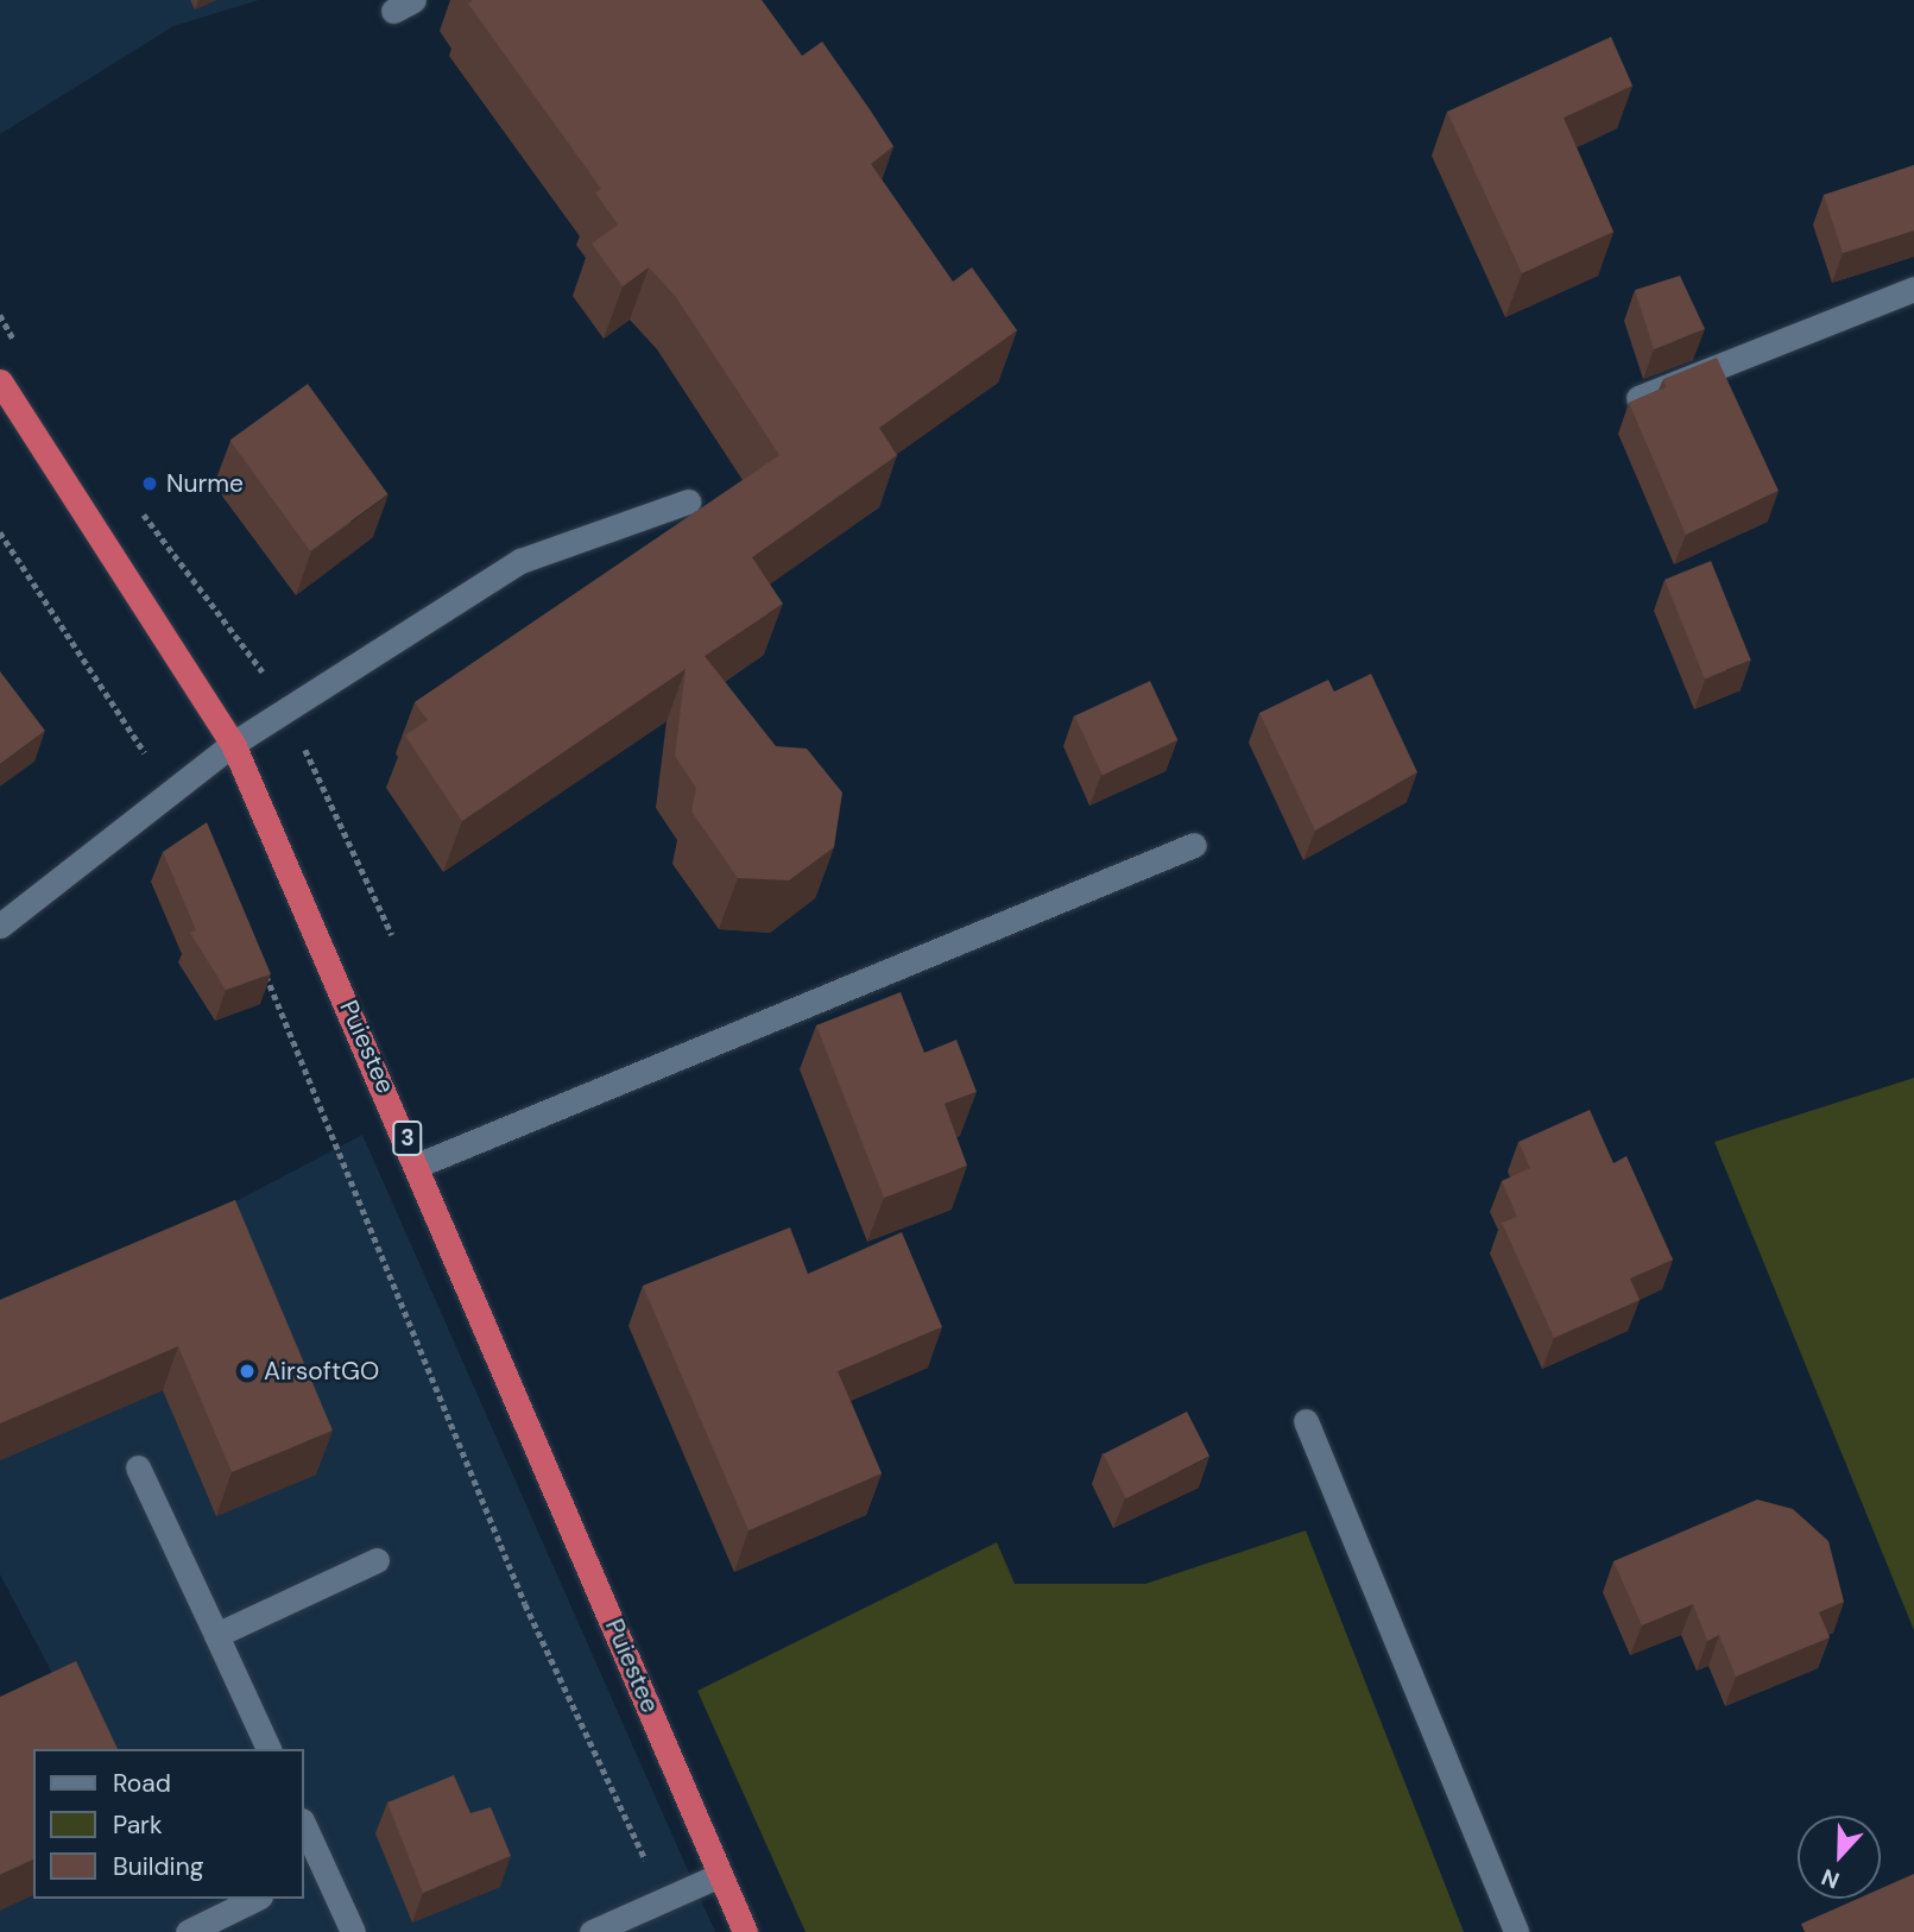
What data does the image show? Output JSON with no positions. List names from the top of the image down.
{
  "streets": {
    "highway": ["Puiestee", "3"]
  },
  "places": ["Nurme", "AirsoftGO"],
  "legend": ["Road", "Park", "Building"],
  "north": "bottom"
}
